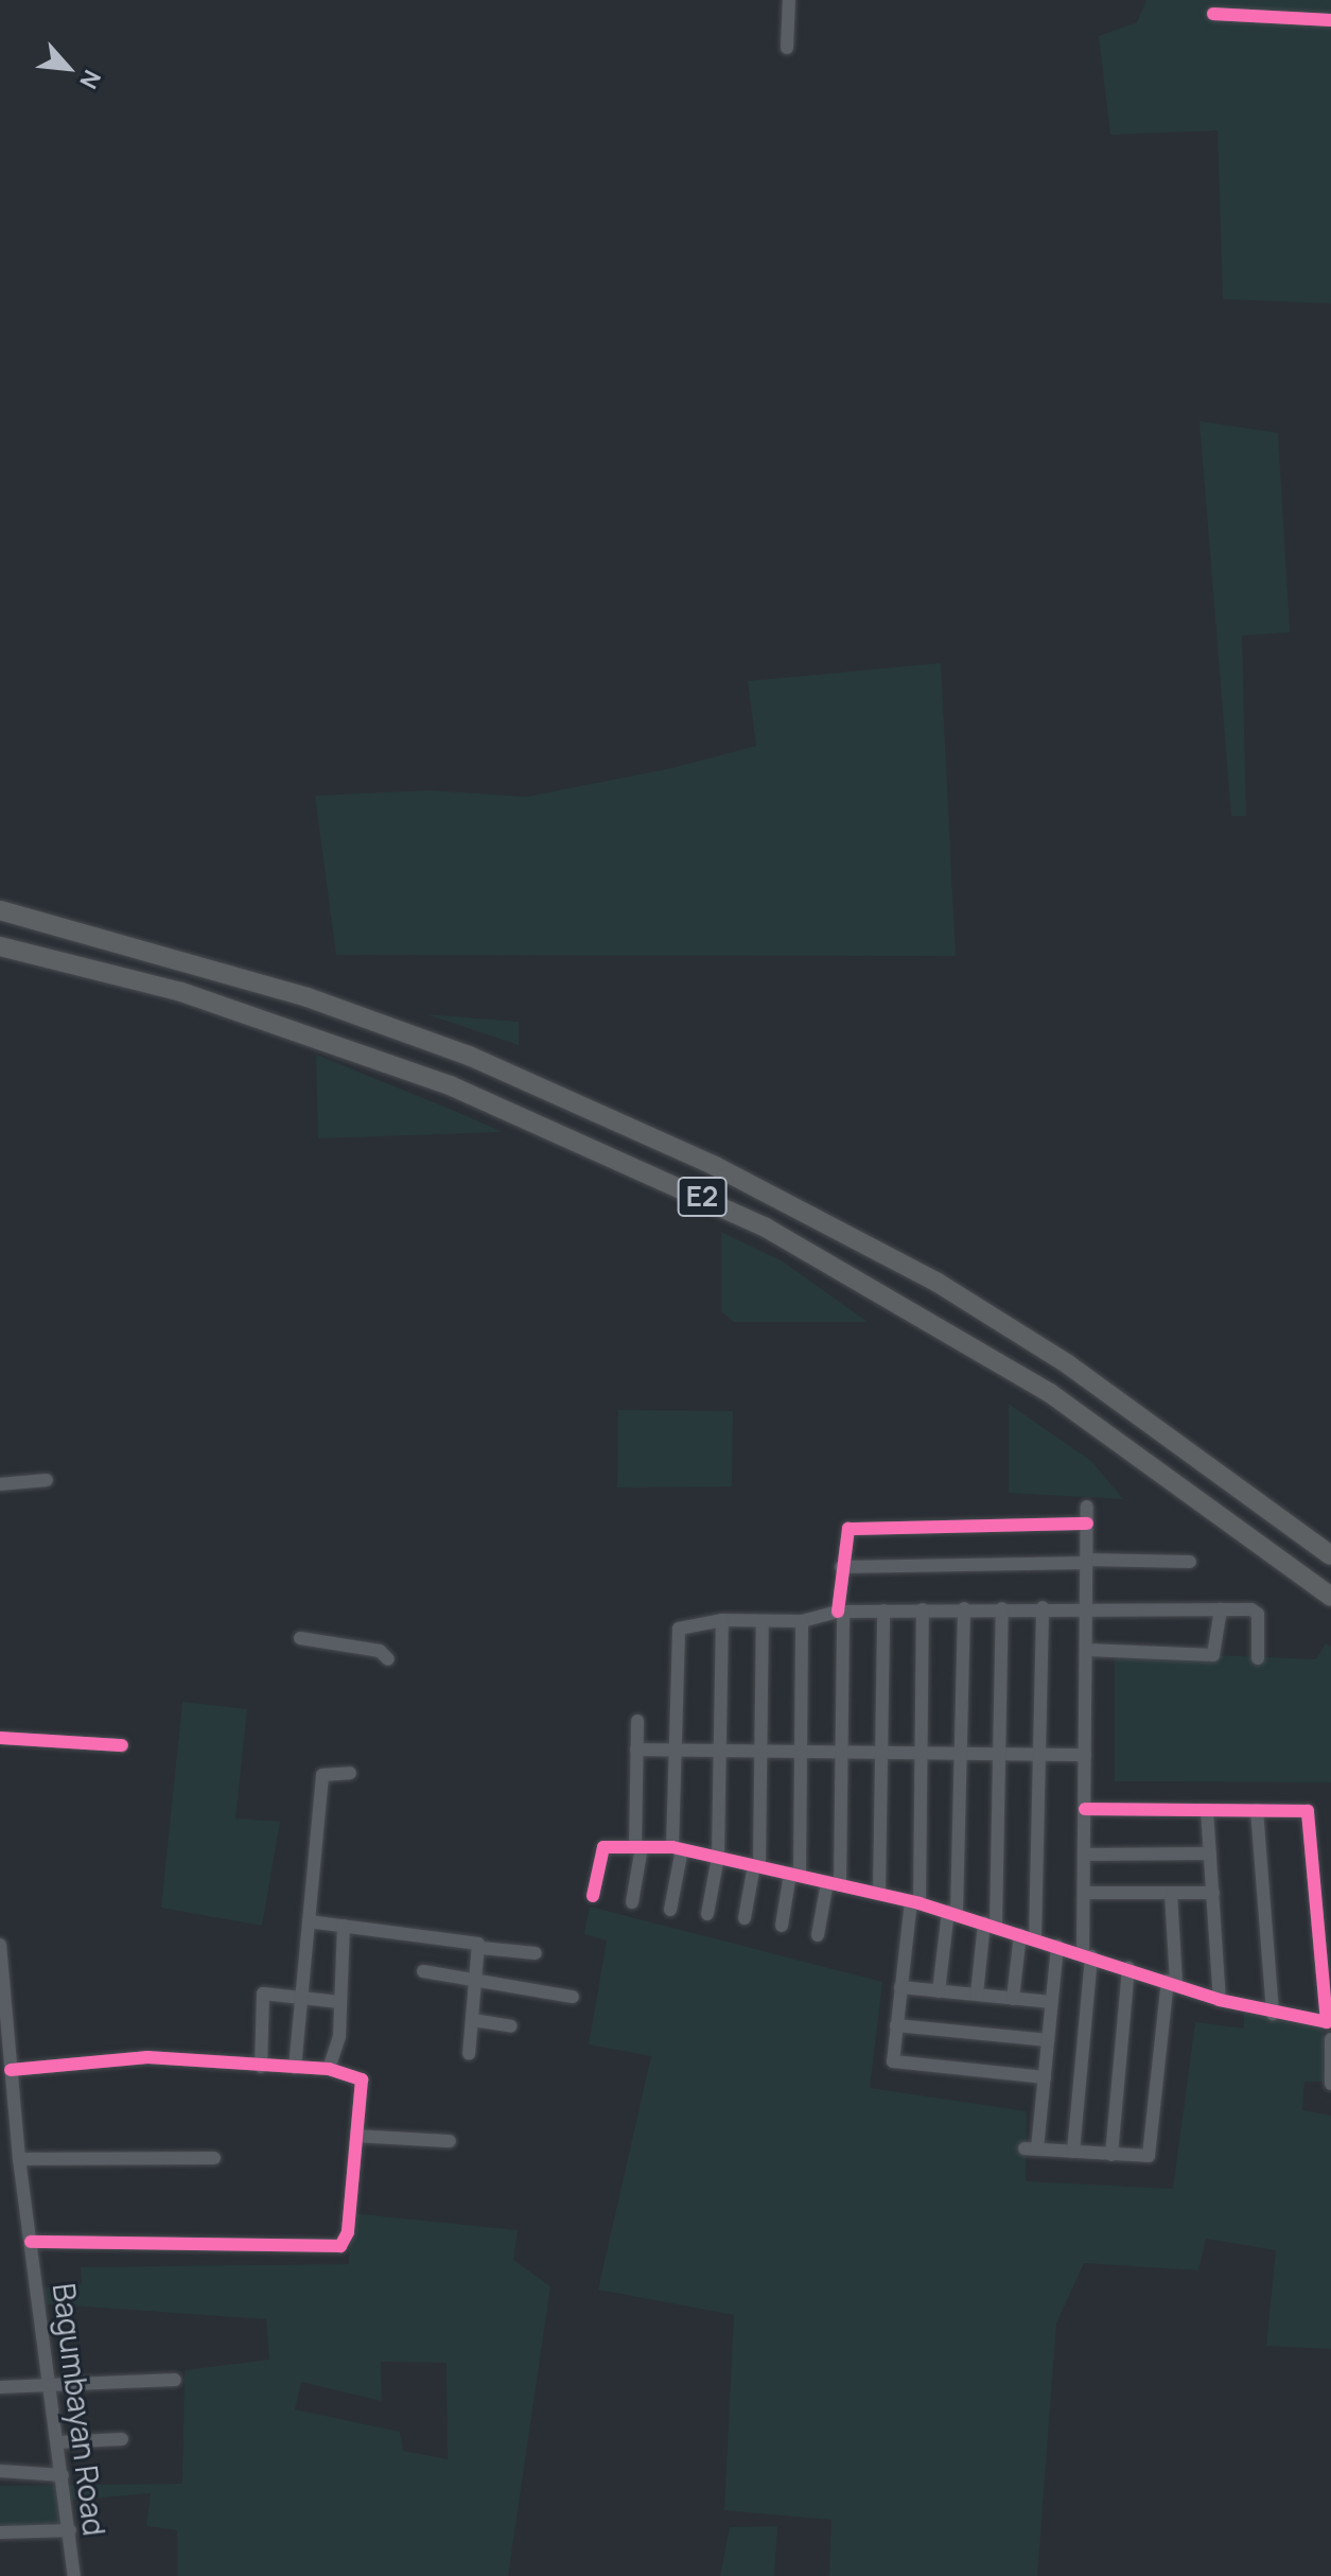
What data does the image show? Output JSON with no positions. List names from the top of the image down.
{
  "streets": {
    "highway": ["E2"],
    "street": ["Bagumbayan Road"]
  },
  "north": "bottom right"
}
